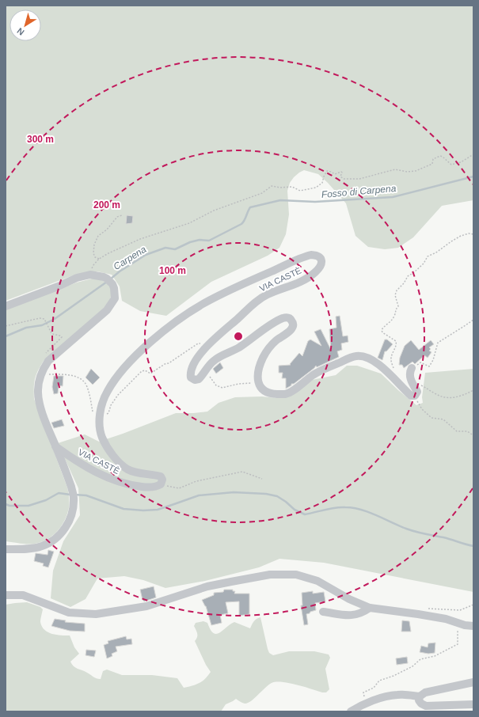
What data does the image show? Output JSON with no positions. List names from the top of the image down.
{
  "streets": {
    "street": ["VIA CASTÈ"]
  },
  "water": ["Fosso di Carpena", "Carpena"],
  "north": "bottom left",
  "rings": ["300 m", "200 m", "100 m"]
}
